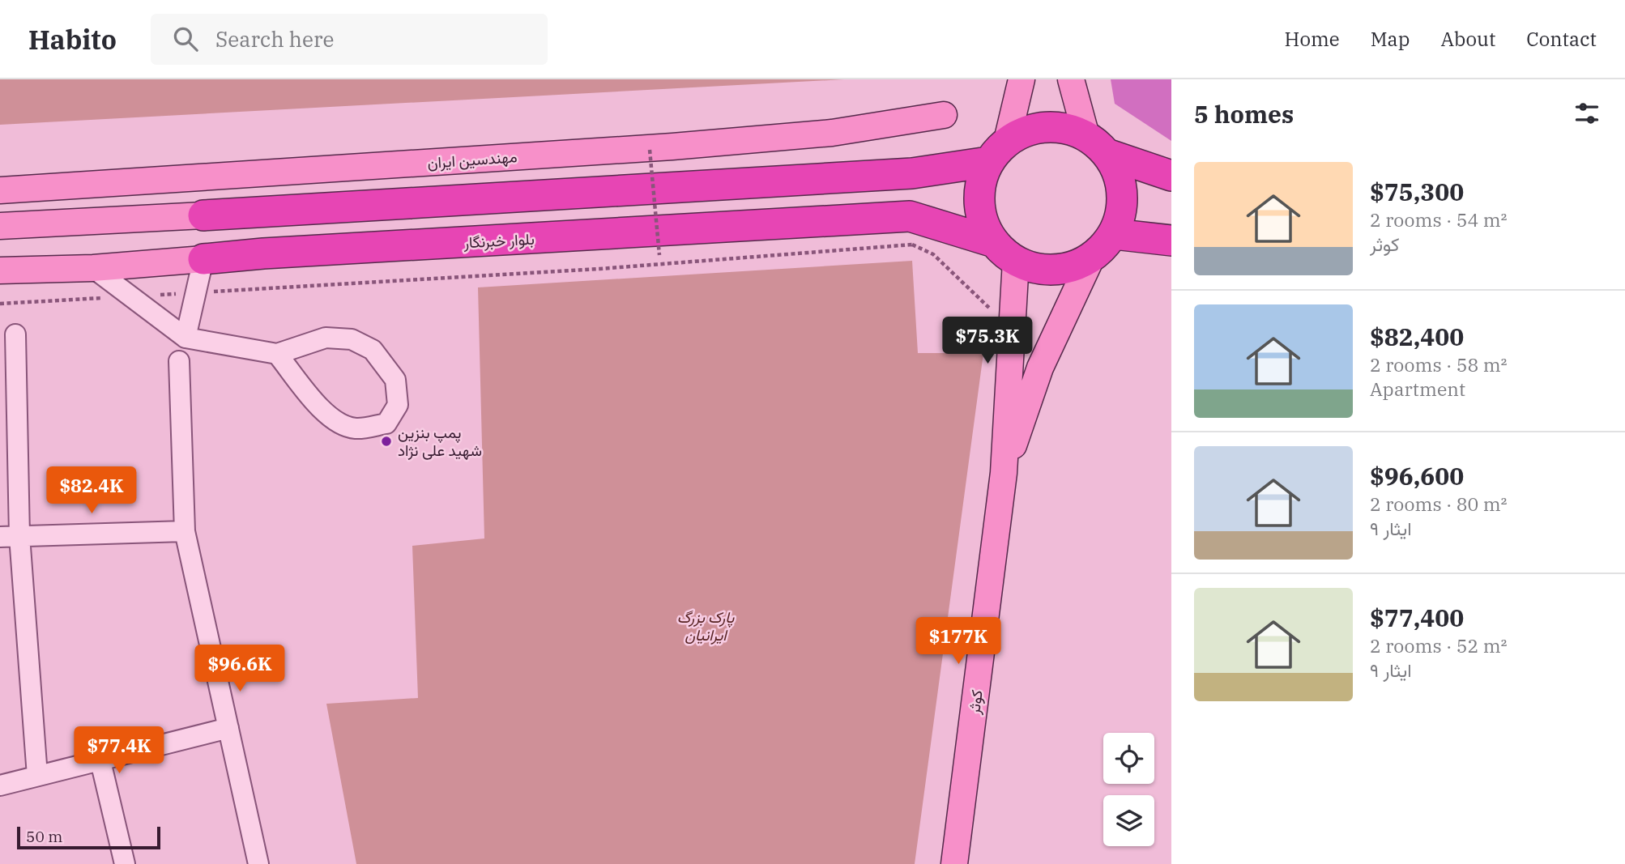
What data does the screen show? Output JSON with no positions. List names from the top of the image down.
{
  "streets": {
    "highway": ["بلوار خبرنگار"],
    "main road": ["مهندسین ایران", "کوثر"]
  },
  "crossings": [
    ["بلوار خبرنگار", "کوثر"]
  ],
  "parks": ["پارک بزرگ ایرانیان"],
  "places": ["پمپ بنزین شهید علی نژاد"],
  "scale_bar": "50 m",
  "page": {
    "header": "Habito",
    "search": "Search here",
    "nav": [
      "Home",
      "Map",
      "About",
      "Contact"
    ],
    "heading": "5 homes",
    "list": [
      {
        "name": "$75,300",
        "note": "2 rooms · 54 m² · کوثر"
      },
      {
        "name": "$82,400",
        "note": "2 rooms · 58 m² · Apartment"
      },
      {
        "name": "$96,600",
        "note": "2 rooms · 80 m² · ایثار ۹"
      },
      {
        "name": "$77,400",
        "note": "2 rooms · 52 m² · ایثار ۹"
      }
    ],
    "price": [
      "$75.3K",
      "$82.4K",
      "$177K",
      "$96.6K",
      "$77.4K"
    ],
    "scale": "50 m"
  }
}
